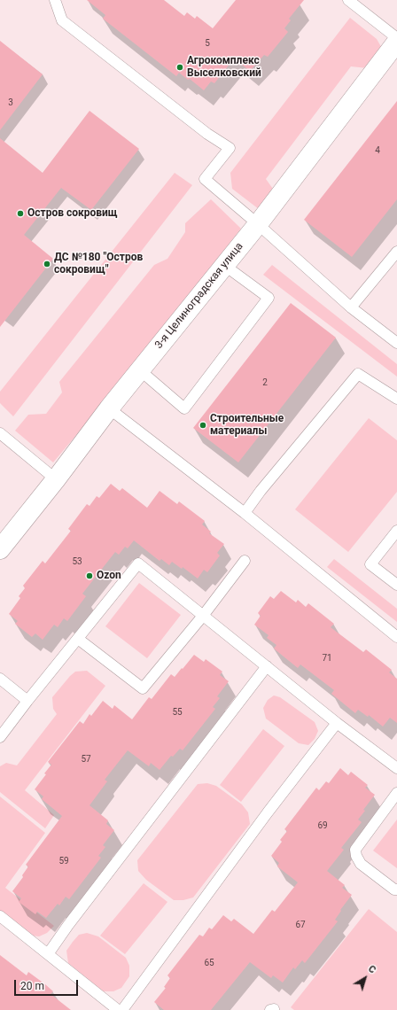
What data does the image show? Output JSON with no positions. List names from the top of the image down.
{
  "streets": {
    "street": ["3-я Целиноградская улица"]
  },
  "places": [
    "Агрокомплекс Выселковский",
    "Остров сокровищ",
    "ДС №180 \"Остров сокровищ\"",
    "Строительные материалы",
    "Ozon"
  ],
  "house_numbers": [
    "5",
    "3",
    "4",
    "2",
    "53",
    "71",
    "55",
    "57",
    "69",
    "59",
    "67",
    "65"
  ],
  "scale_bar": "20 m",
  "north": "top right"
}
